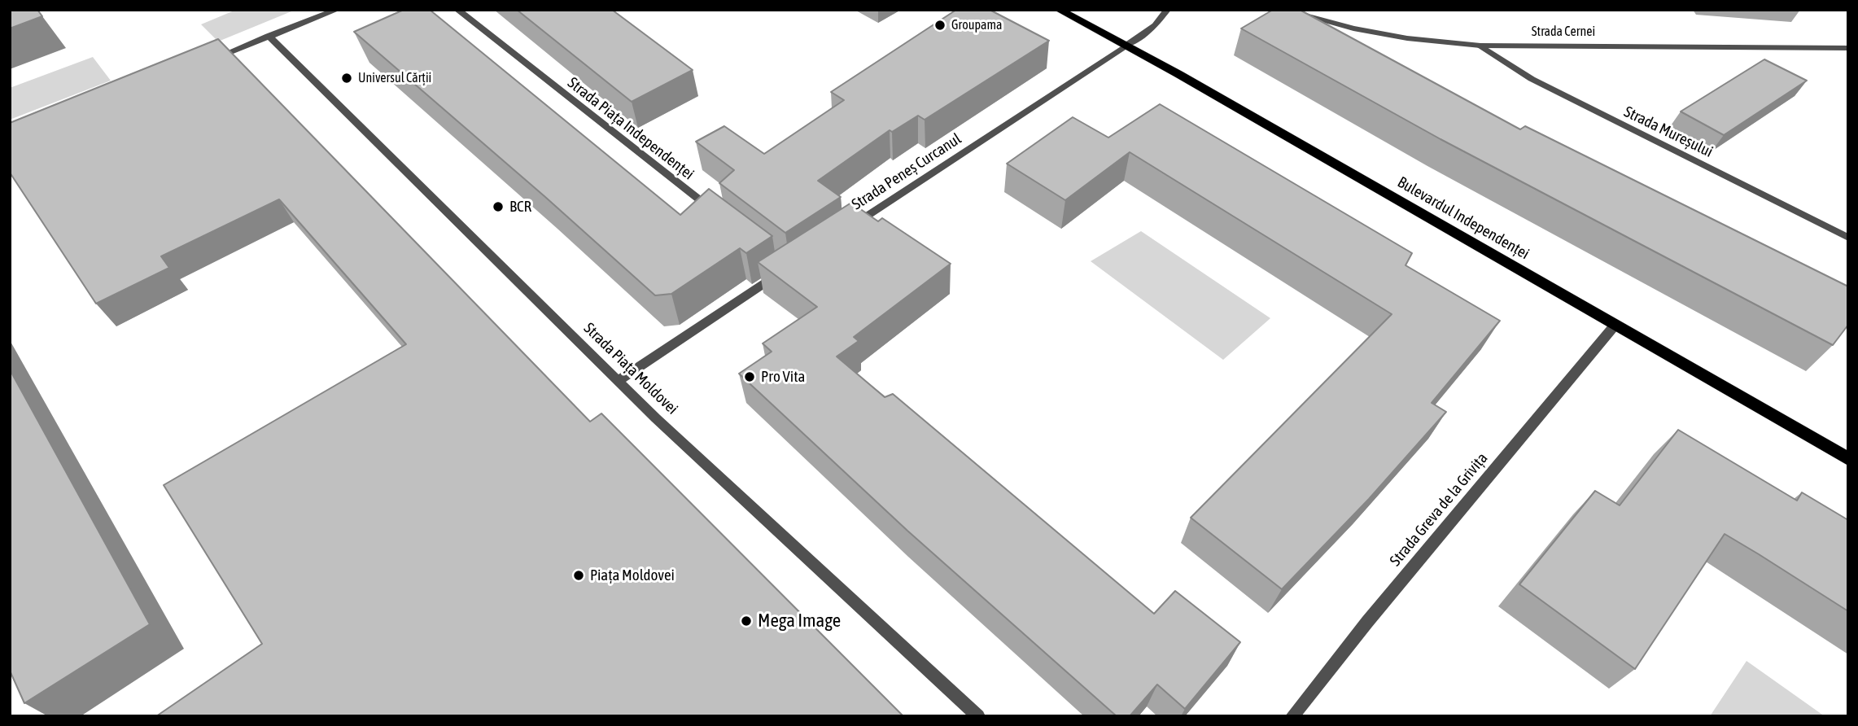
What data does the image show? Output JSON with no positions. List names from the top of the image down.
{
  "streets": {
    "main road": ["Bulevardul Independenței"],
    "street": [
      "Strada Cernei",
      "Strada Piața Independenței",
      "Strada Mureșului",
      "Strada Peneș Curcanul",
      "Strada Piața Moldovei",
      "Strada Greva de la Grivița"
    ]
  },
  "crossings": [
    ["Strada Cernei", "Strada Mureșului"],
    ["Strada Peneș Curcanul", "Bulevardul Independenței"],
    ["Bulevardul Independenței", "Strada Greva de la Grivița"]
  ],
  "places": [
    "Groupama",
    "Universul Cărții",
    "BCR",
    "Pro Vita",
    "Piața Moldovei",
    "Mega Image"
  ]
}
